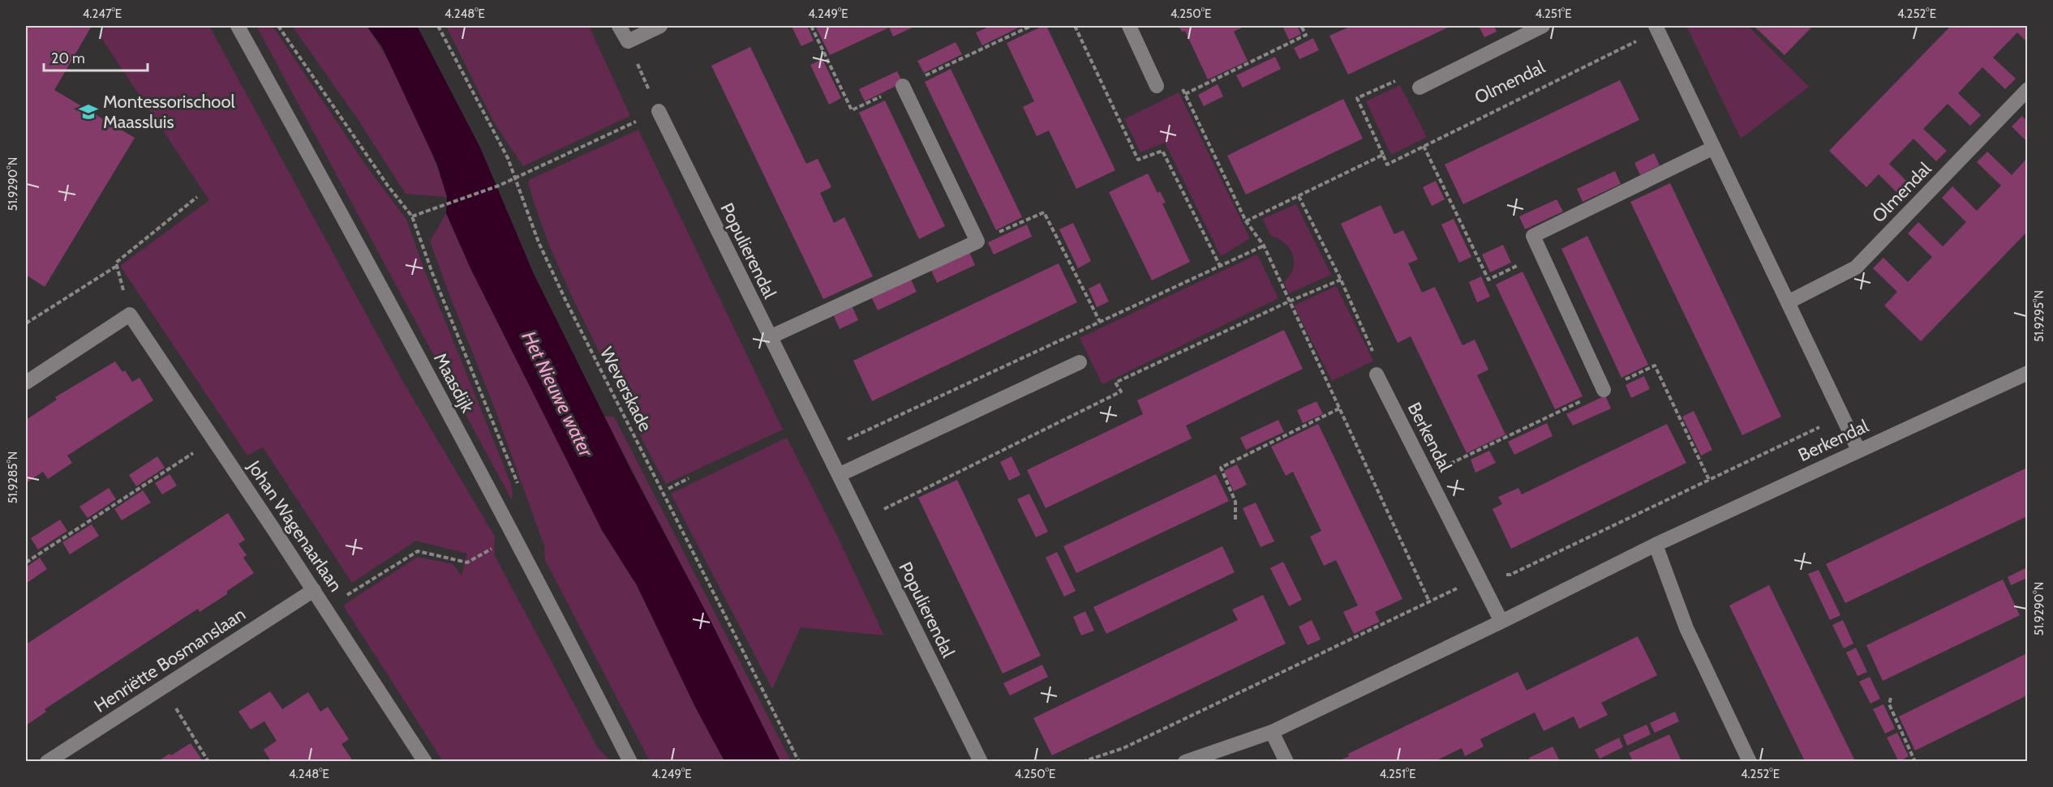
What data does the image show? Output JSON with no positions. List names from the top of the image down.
{
  "streets": {
    "street": [
      "Olmendal",
      "Populierendal",
      "Maasdijk",
      "Berkendal",
      "Johan Wagenaarlaan",
      "Henriëtte Bosmanslaan"
    ],
    "path": ["Weverskade"]
  },
  "crossings": [
    ["Johan Wagenaarlaan", "Henriëtte Bosmanslaan"]
  ],
  "water": ["Het Nieuwe water"],
  "places": {
    "school or university": ["Montessorischool Maassluis"]
  },
  "scale_bar": "20 m",
  "coordinates": [
    "4.247°E",
    "4.248°E",
    "4.249°E",
    "4.250°E",
    "4.251°E",
    "4.252°E",
    "51.9290°N",
    "51.9295°N",
    "51.9285°N"
  ]
}
